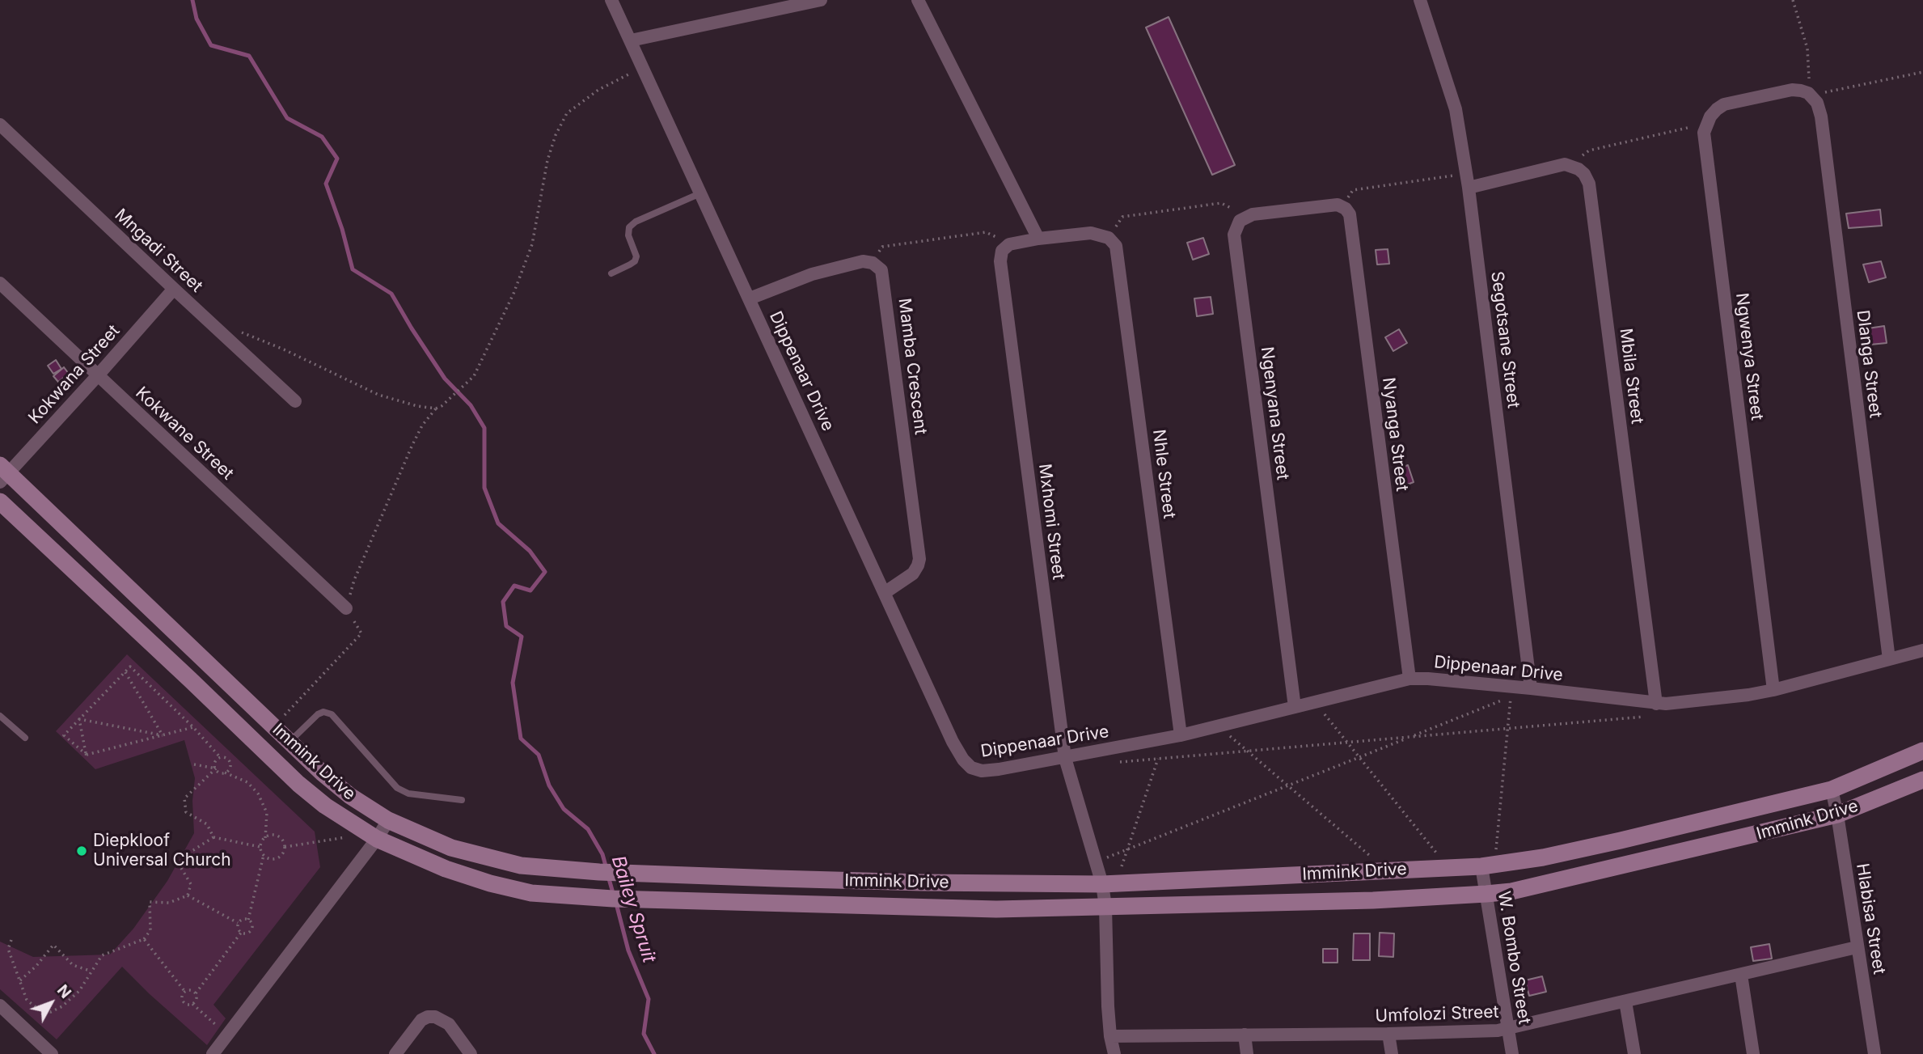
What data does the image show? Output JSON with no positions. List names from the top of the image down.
{
  "streets": {
    "main road": ["Immink Drive"],
    "street": [
      "Mngadi Street",
      "Segotsane Street",
      "Ngwenya Street",
      "Dlanga Street",
      "Mamba Crescent",
      "Dippenaar Drive",
      "Kokwana Street",
      "Mbila Street",
      "Ngenyana Street",
      "Kokwane Street",
      "Nyanga Street",
      "Nhle Street",
      "Mxhomi Street",
      "Hlabisa Street",
      "W. Bombo Street",
      "Umfolozi Street"
    ]
  },
  "crossings": [
    ["Mngadi Street", "Kokwana Street"],
    ["Segotsane Street", "Dippenaar Drive"],
    ["Ngwenya Street", "Dippenaar Drive"],
    ["Dlanga Street", "Dippenaar Drive"],
    ["Mamba Crescent", "Dippenaar Drive"],
    ["Dippenaar Drive", "Mbila Street"],
    ["Dippenaar Drive", "Ngenyana Street"],
    ["Dippenaar Drive", "Nyanga Street"],
    ["Dippenaar Drive", "Nhle Street"],
    ["Dippenaar Drive", "Mxhomi Street"],
    ["Kokwana Street", "Kokwane Street"],
    ["Kokwana Street", "Immink Drive"],
    ["Mxhomi Street", "Immink Drive"],
    ["Mxhomi Street", "Umfolozi Street"],
    ["Immink Drive", "Hlabisa Street"],
    ["Immink Drive", "W. Bombo Street"],
    ["Hlabisa Street", "Umfolozi Street"],
    ["W. Bombo Street", "Umfolozi Street"]
  ],
  "water": ["Bailey Spruit"],
  "places": ["Diepkloof Universal Church"],
  "north": "top right"
}
